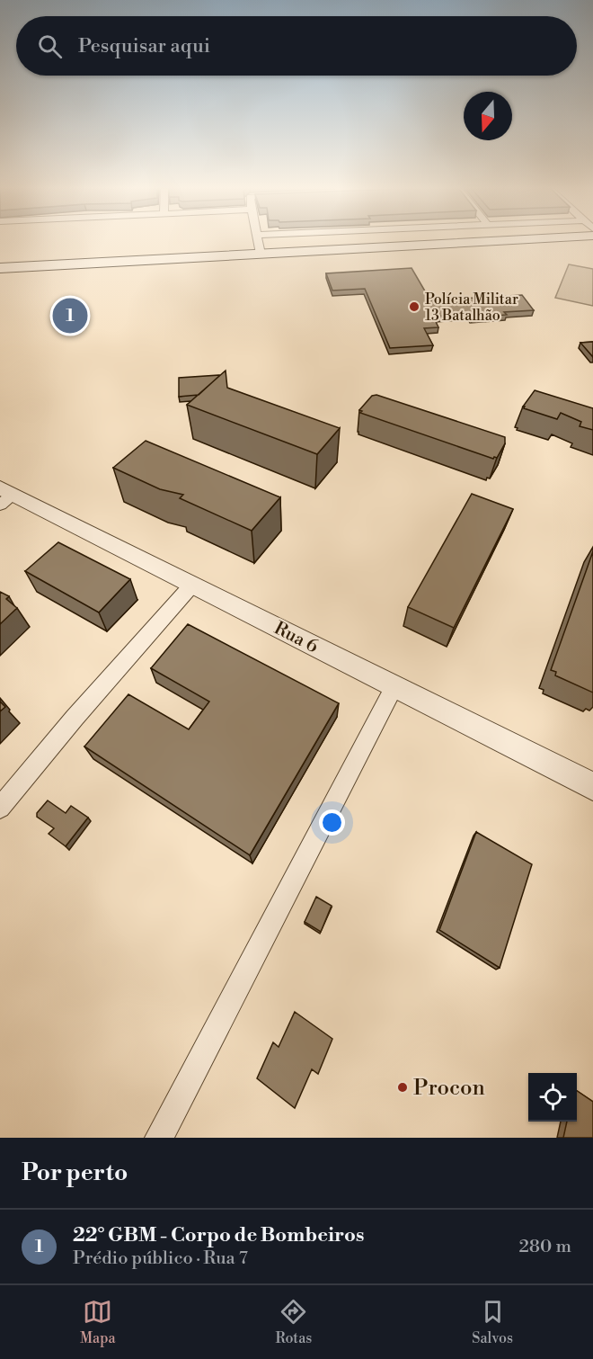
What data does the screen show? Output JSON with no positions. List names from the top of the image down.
{
  "streets": {
    "street": ["Rua 6"]
  },
  "places": ["Polícia Militar 13 Batalhão", "Procon"],
  "north": "bottom",
  "page": {
    "search": "Pesquisar aqui",
    "pins": "1",
    "heading": "Por perto",
    "list": [
      {
        "mark": "1",
        "name": "22° GBM - Corpo de Bombeiros",
        "note": "Prédio público · Rua 7",
        "value": "280 m"
      }
    ],
    "nav": ["Mapa", "Rotas", "Salvos"]
  }
}
